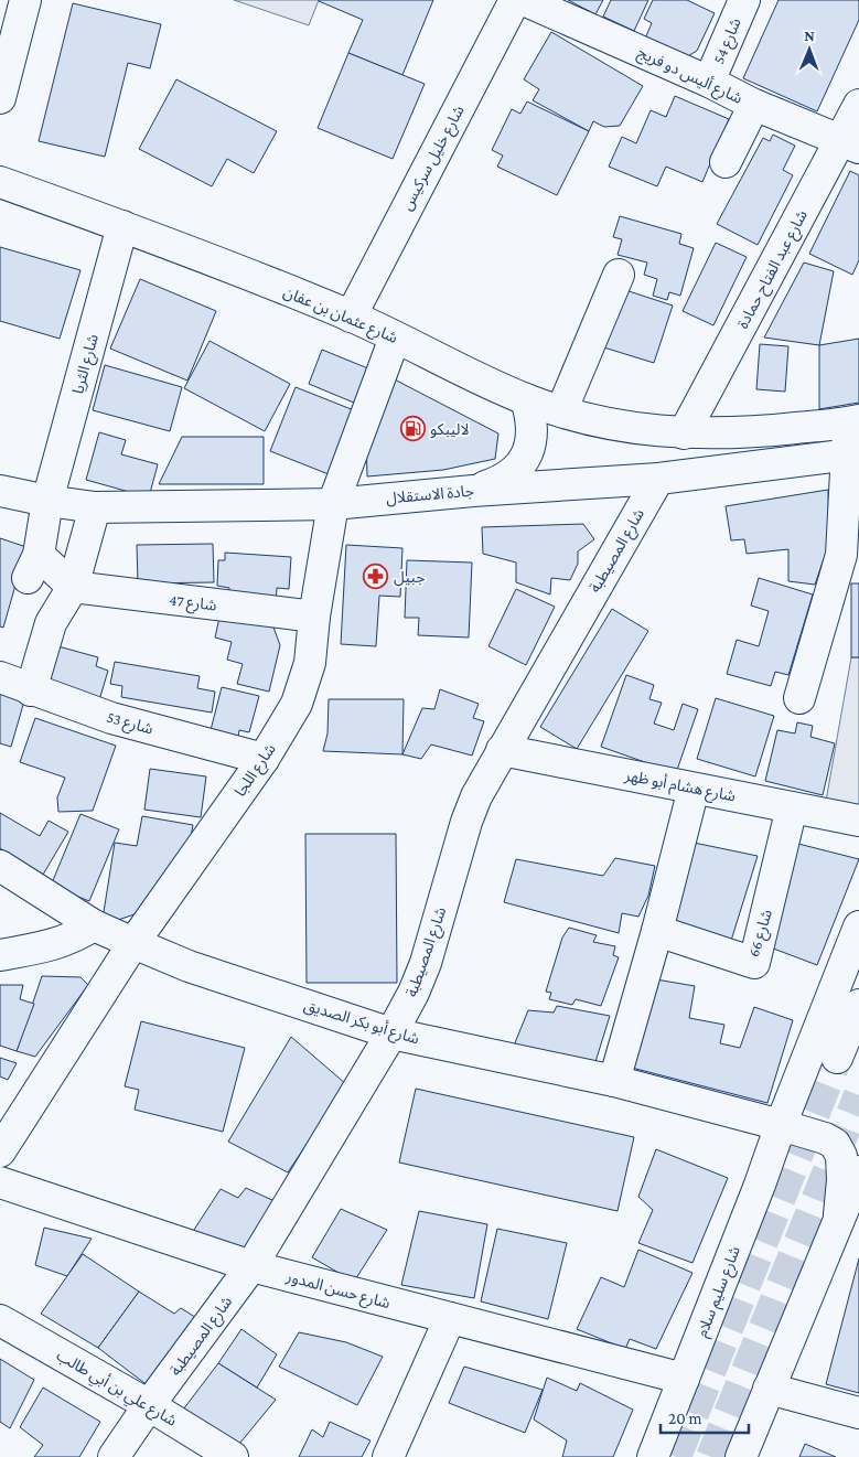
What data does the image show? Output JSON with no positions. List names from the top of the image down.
{
  "streets": {
    "main road": [
      "شارع 54",
      "شارع أليس دو فريج",
      "شارع خليل سركيس",
      "شارع عبد الفتاح حمادة",
      "شارع عثمان بن عفان",
      "شارع الثريا",
      "جادة الاستقلال",
      "شارع المصيطبة",
      "شارع 47",
      "شارع 53",
      "شارع اللجا",
      "شارع هشام أبو ظهر",
      "شارع 66",
      "شارع أبو بكر الصديق",
      "شارع حسن المدور",
      "شارع سليم سلام",
      "شارع علي بن أبي طالب"
    ]
  },
  "crossings": [
    ["شارع 54", "شارع أليس دو فريج"],
    ["شارع أليس دو فريج", "شارع عبد الفتاح حمادة"],
    ["شارع خليل سركيس", "شارع عثمان بن عفان"],
    ["شارع عبد الفتاح حمادة", "شارع عثمان بن عفان"],
    ["شارع عثمان بن عفان", "شارع الثريا"],
    ["شارع عثمان بن عفان", "شارع اللجا"],
    ["شارع الثريا", "جادة الاستقلال"],
    ["شارع الثريا", "شارع 47"],
    ["جادة الاستقلال", "شارع المصيطبة"],
    ["جادة الاستقلال", "شارع اللجا"],
    ["شارع المصيطبة", "شارع هشام أبو ظهر"],
    ["شارع المصيطبة", "شارع أبو بكر الصديق"],
    ["شارع المصيطبة", "شارع حسن المدور"],
    ["شارع المصيطبة", "شارع علي بن أبي طالب"],
    ["شارع 47", "شارع اللجا"],
    ["شارع 53", "شارع اللجا"],
    ["شارع اللجا", "شارع أبو بكر الصديق"],
    ["شارع هشام أبو ظهر", "شارع 66"],
    ["شارع أبو بكر الصديق", "شارع سليم سلام"],
    ["شارع حسن المدور", "شارع سليم سلام"]
  ],
  "places": {
    "fuel station": ["لاليبكو"],
    "pharmacy": ["جبيل"]
  },
  "scale_bar": "20 m",
  "north": "top"
}
